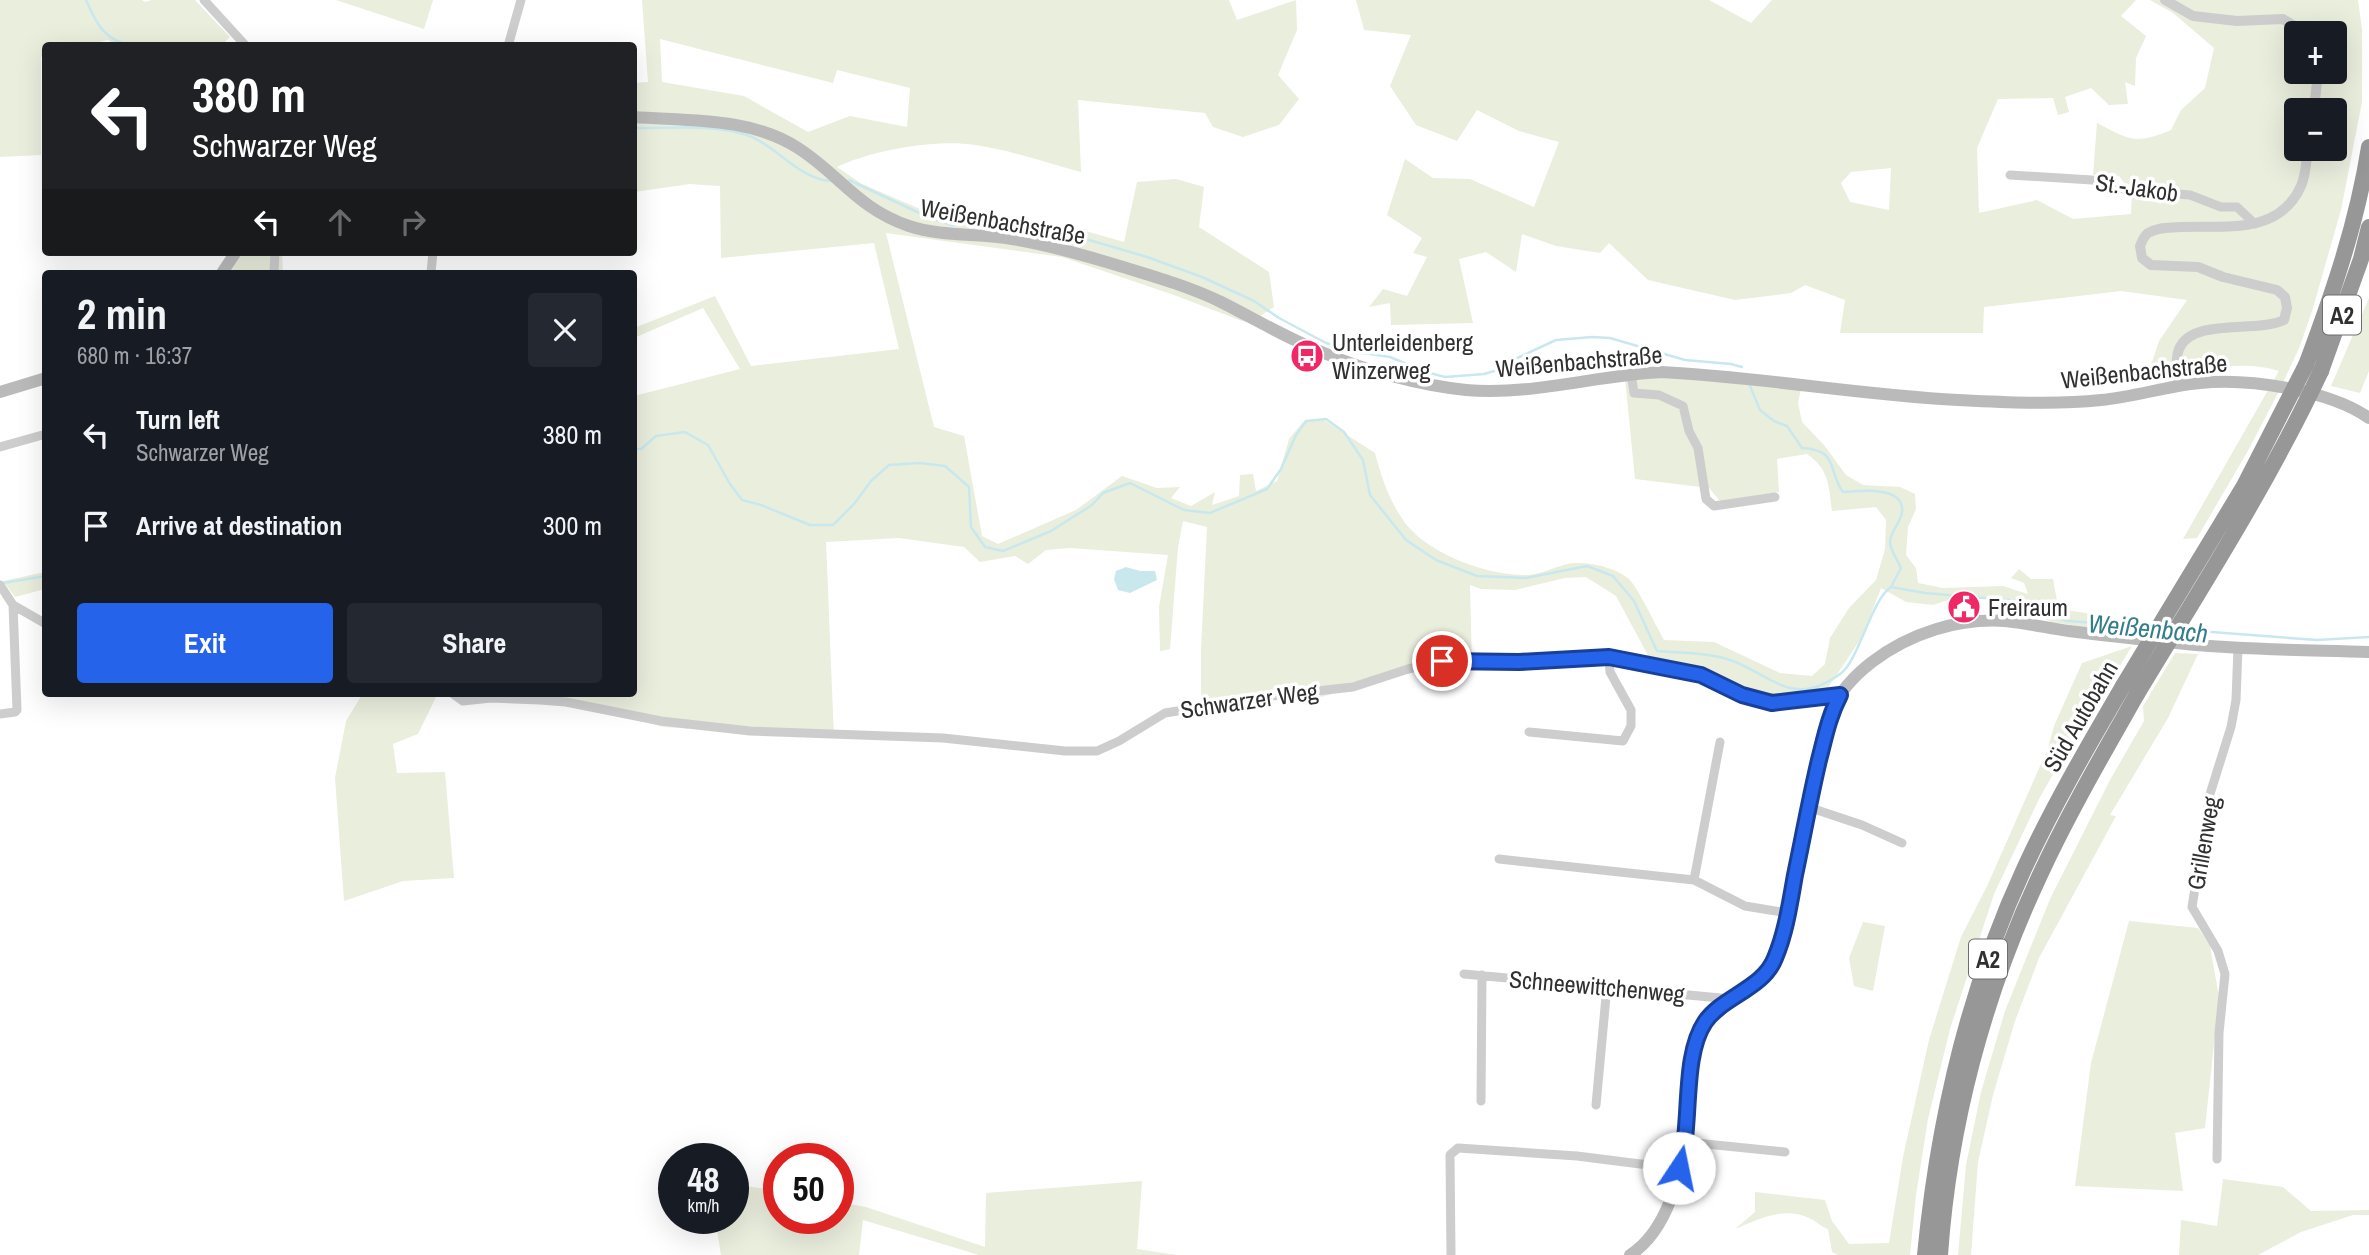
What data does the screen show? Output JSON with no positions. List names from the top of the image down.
{
  "streets": {
    "highway": ["A2", "Süd Autobahn"],
    "main road": ["Weißenbachstraße"],
    "street": [
      "St.-Jakob",
      "Schwarzer Weg",
      "Grillenweg",
      "Schneewittchenweg"
    ]
  },
  "water": ["Weißenbach"],
  "places": {
    "bus stop": ["Unterleidenberg Winzerweg"],
    "public building": ["Freiraum"]
  },
  "page": {
    "map_buttons": ["+", "−"],
    "turn": ["380 m", "Schwarzer Weg"],
    "heading": ["2 min", "680 m · 16:37"],
    "list": [
      {
        "name": "Turn left",
        "note": "Schwarzer Weg",
        "value": "380 m"
      },
      {
        "name": "Arrive at destination",
        "value": "300 m"
      }
    ],
    "buttons": ["Exit", "Share"],
    "speed": "48 km/h",
    "limit": "50"
  }
}
